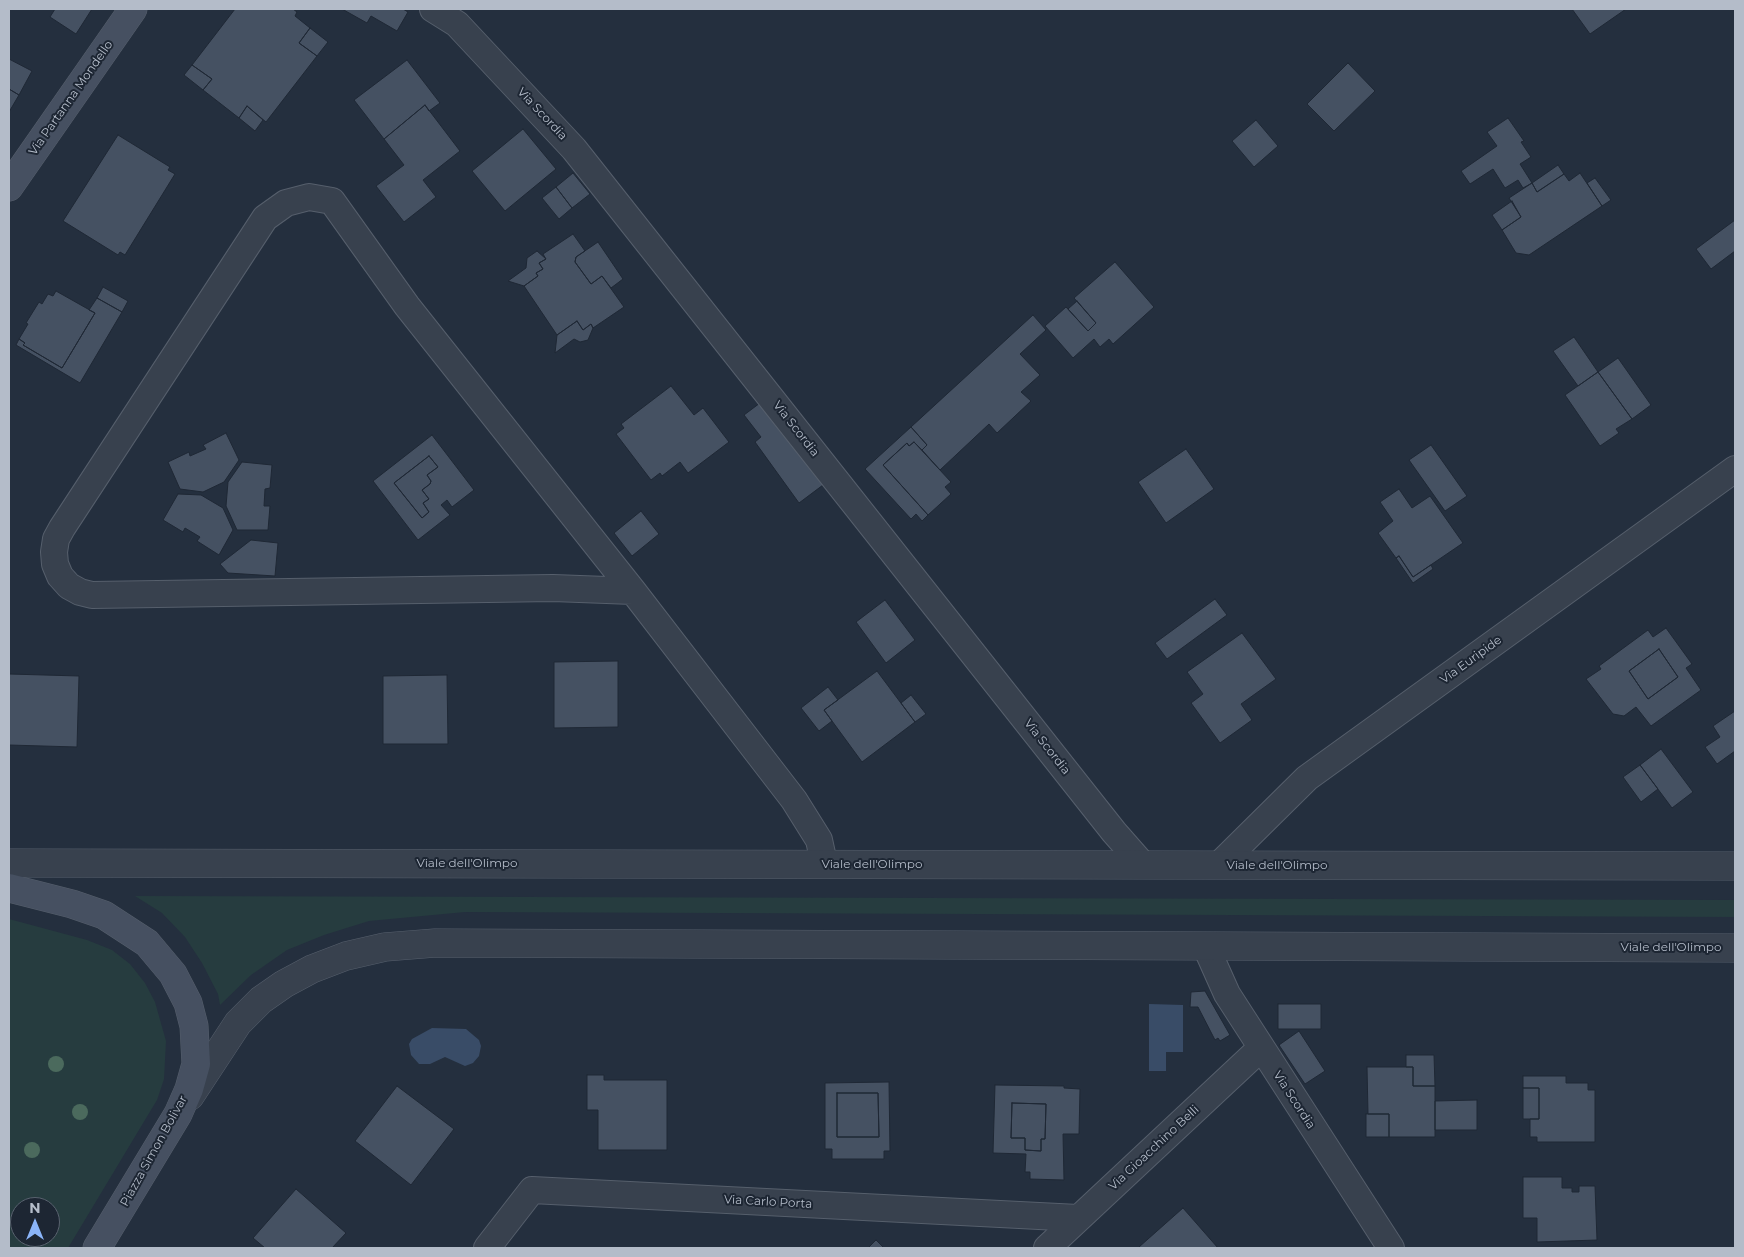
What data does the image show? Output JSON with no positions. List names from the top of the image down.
{
  "streets": {
    "main road": ["Via Partanna Mondello", "Piazza Simon Bolivar"],
    "street": [
      "Via Scordia",
      "Via Euripide",
      "Viale dell'Olimpo",
      "Via Gioacchino Belli",
      "Via Carlo Porta"
    ]
  },
  "crossings": [
    ["Via Scordia", "Viale dell'Olimpo"],
    ["Via Scordia", "Via Gioacchino Belli"],
    ["Via Euripide", "Viale dell'Olimpo"],
    ["Viale dell'Olimpo", "Piazza Simon Bolivar"],
    ["Via Gioacchino Belli", "Via Carlo Porta"]
  ],
  "north": "top"
}
